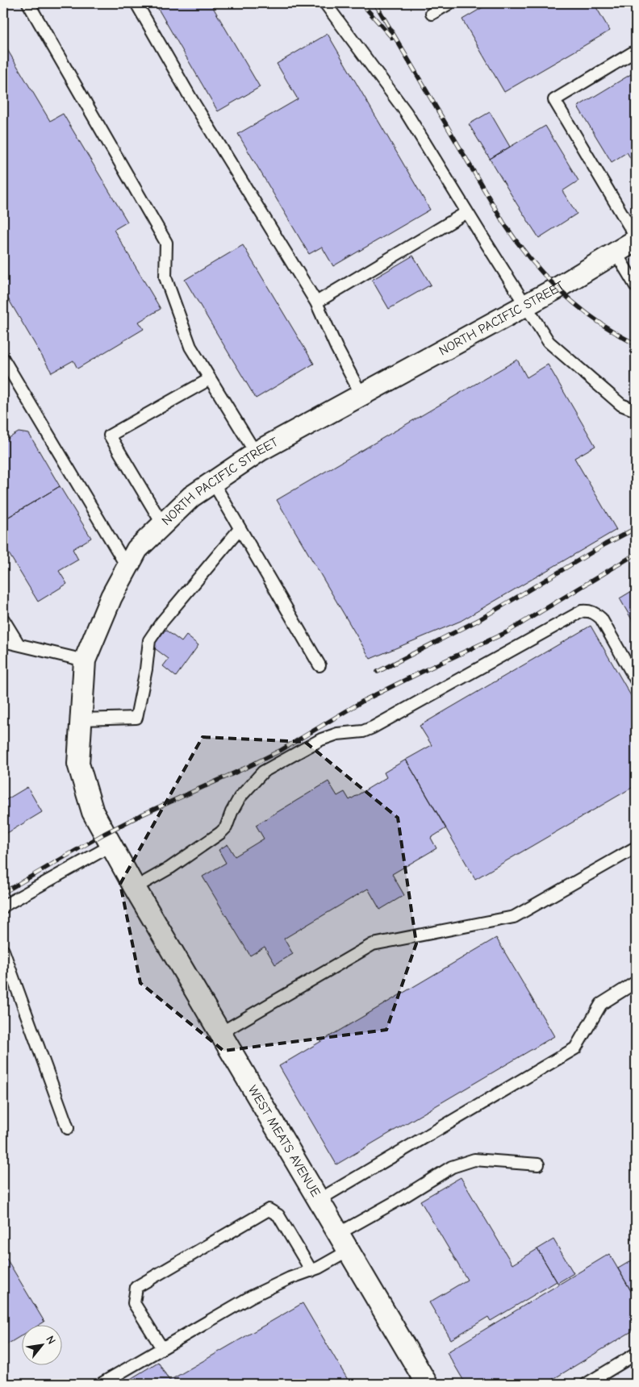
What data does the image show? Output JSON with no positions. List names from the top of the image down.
{
  "streets": {
    "street": ["NORTH PACIFIC STREET", "WEST MEATS AVENUE"]
  },
  "crossings": [
    ["NORTH PACIFIC STREET", "WEST MEATS AVENUE"]
  ],
  "north": "top right"
}
